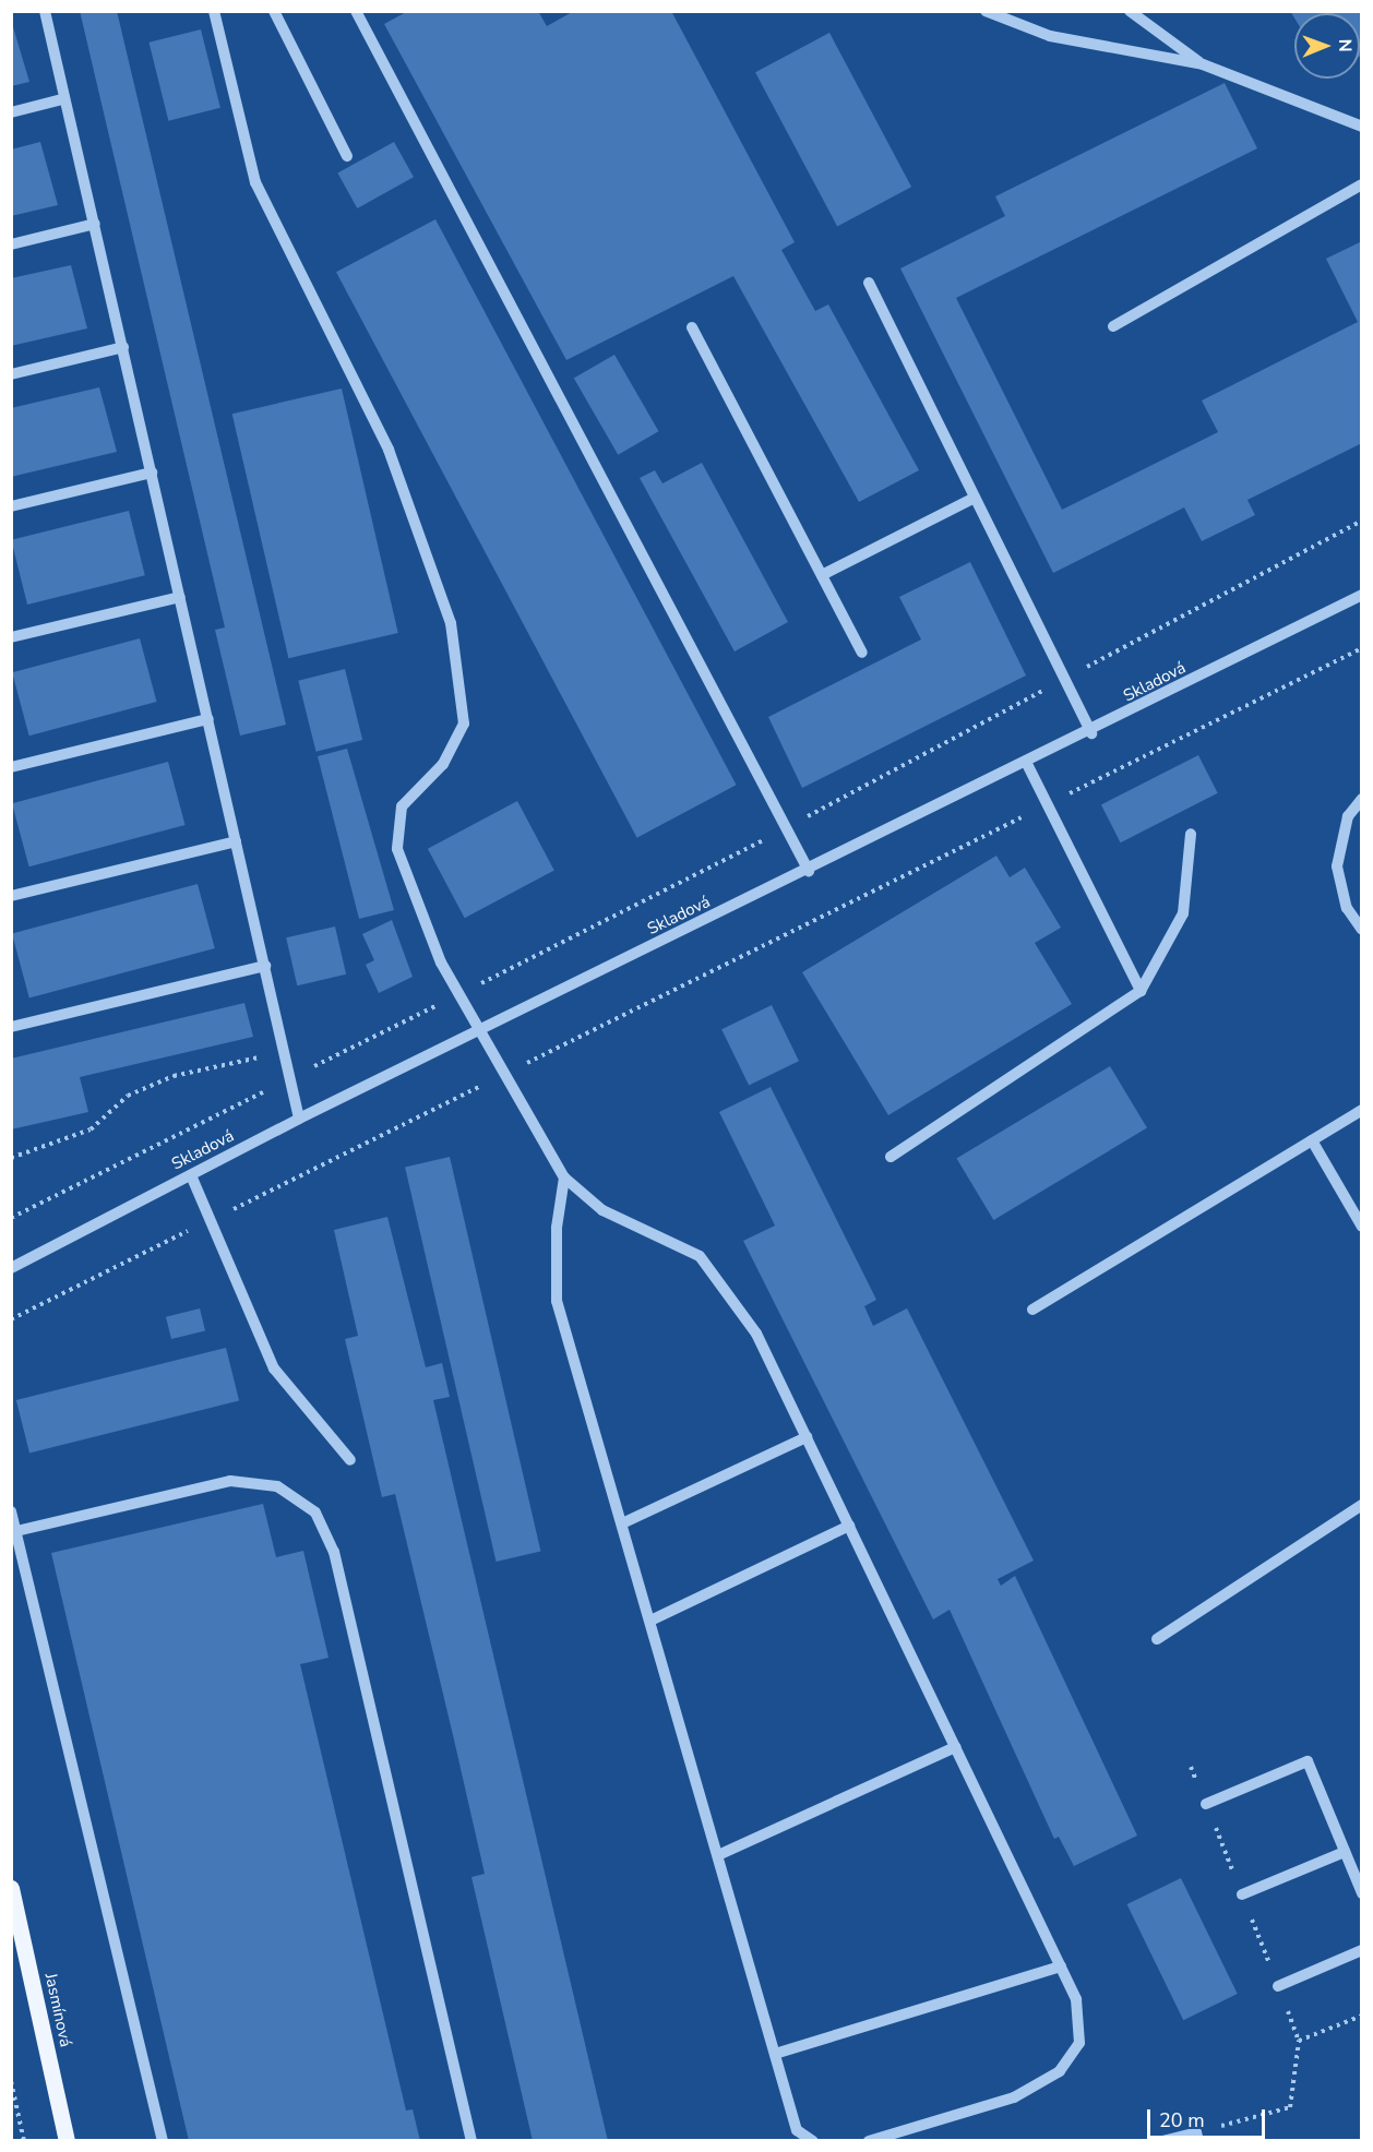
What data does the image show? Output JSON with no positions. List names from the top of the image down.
{
  "streets": {
    "main road": ["Jasmínová"],
    "street": ["Skladová"]
  },
  "scale_bar": "20 m",
  "north": "right"
}
